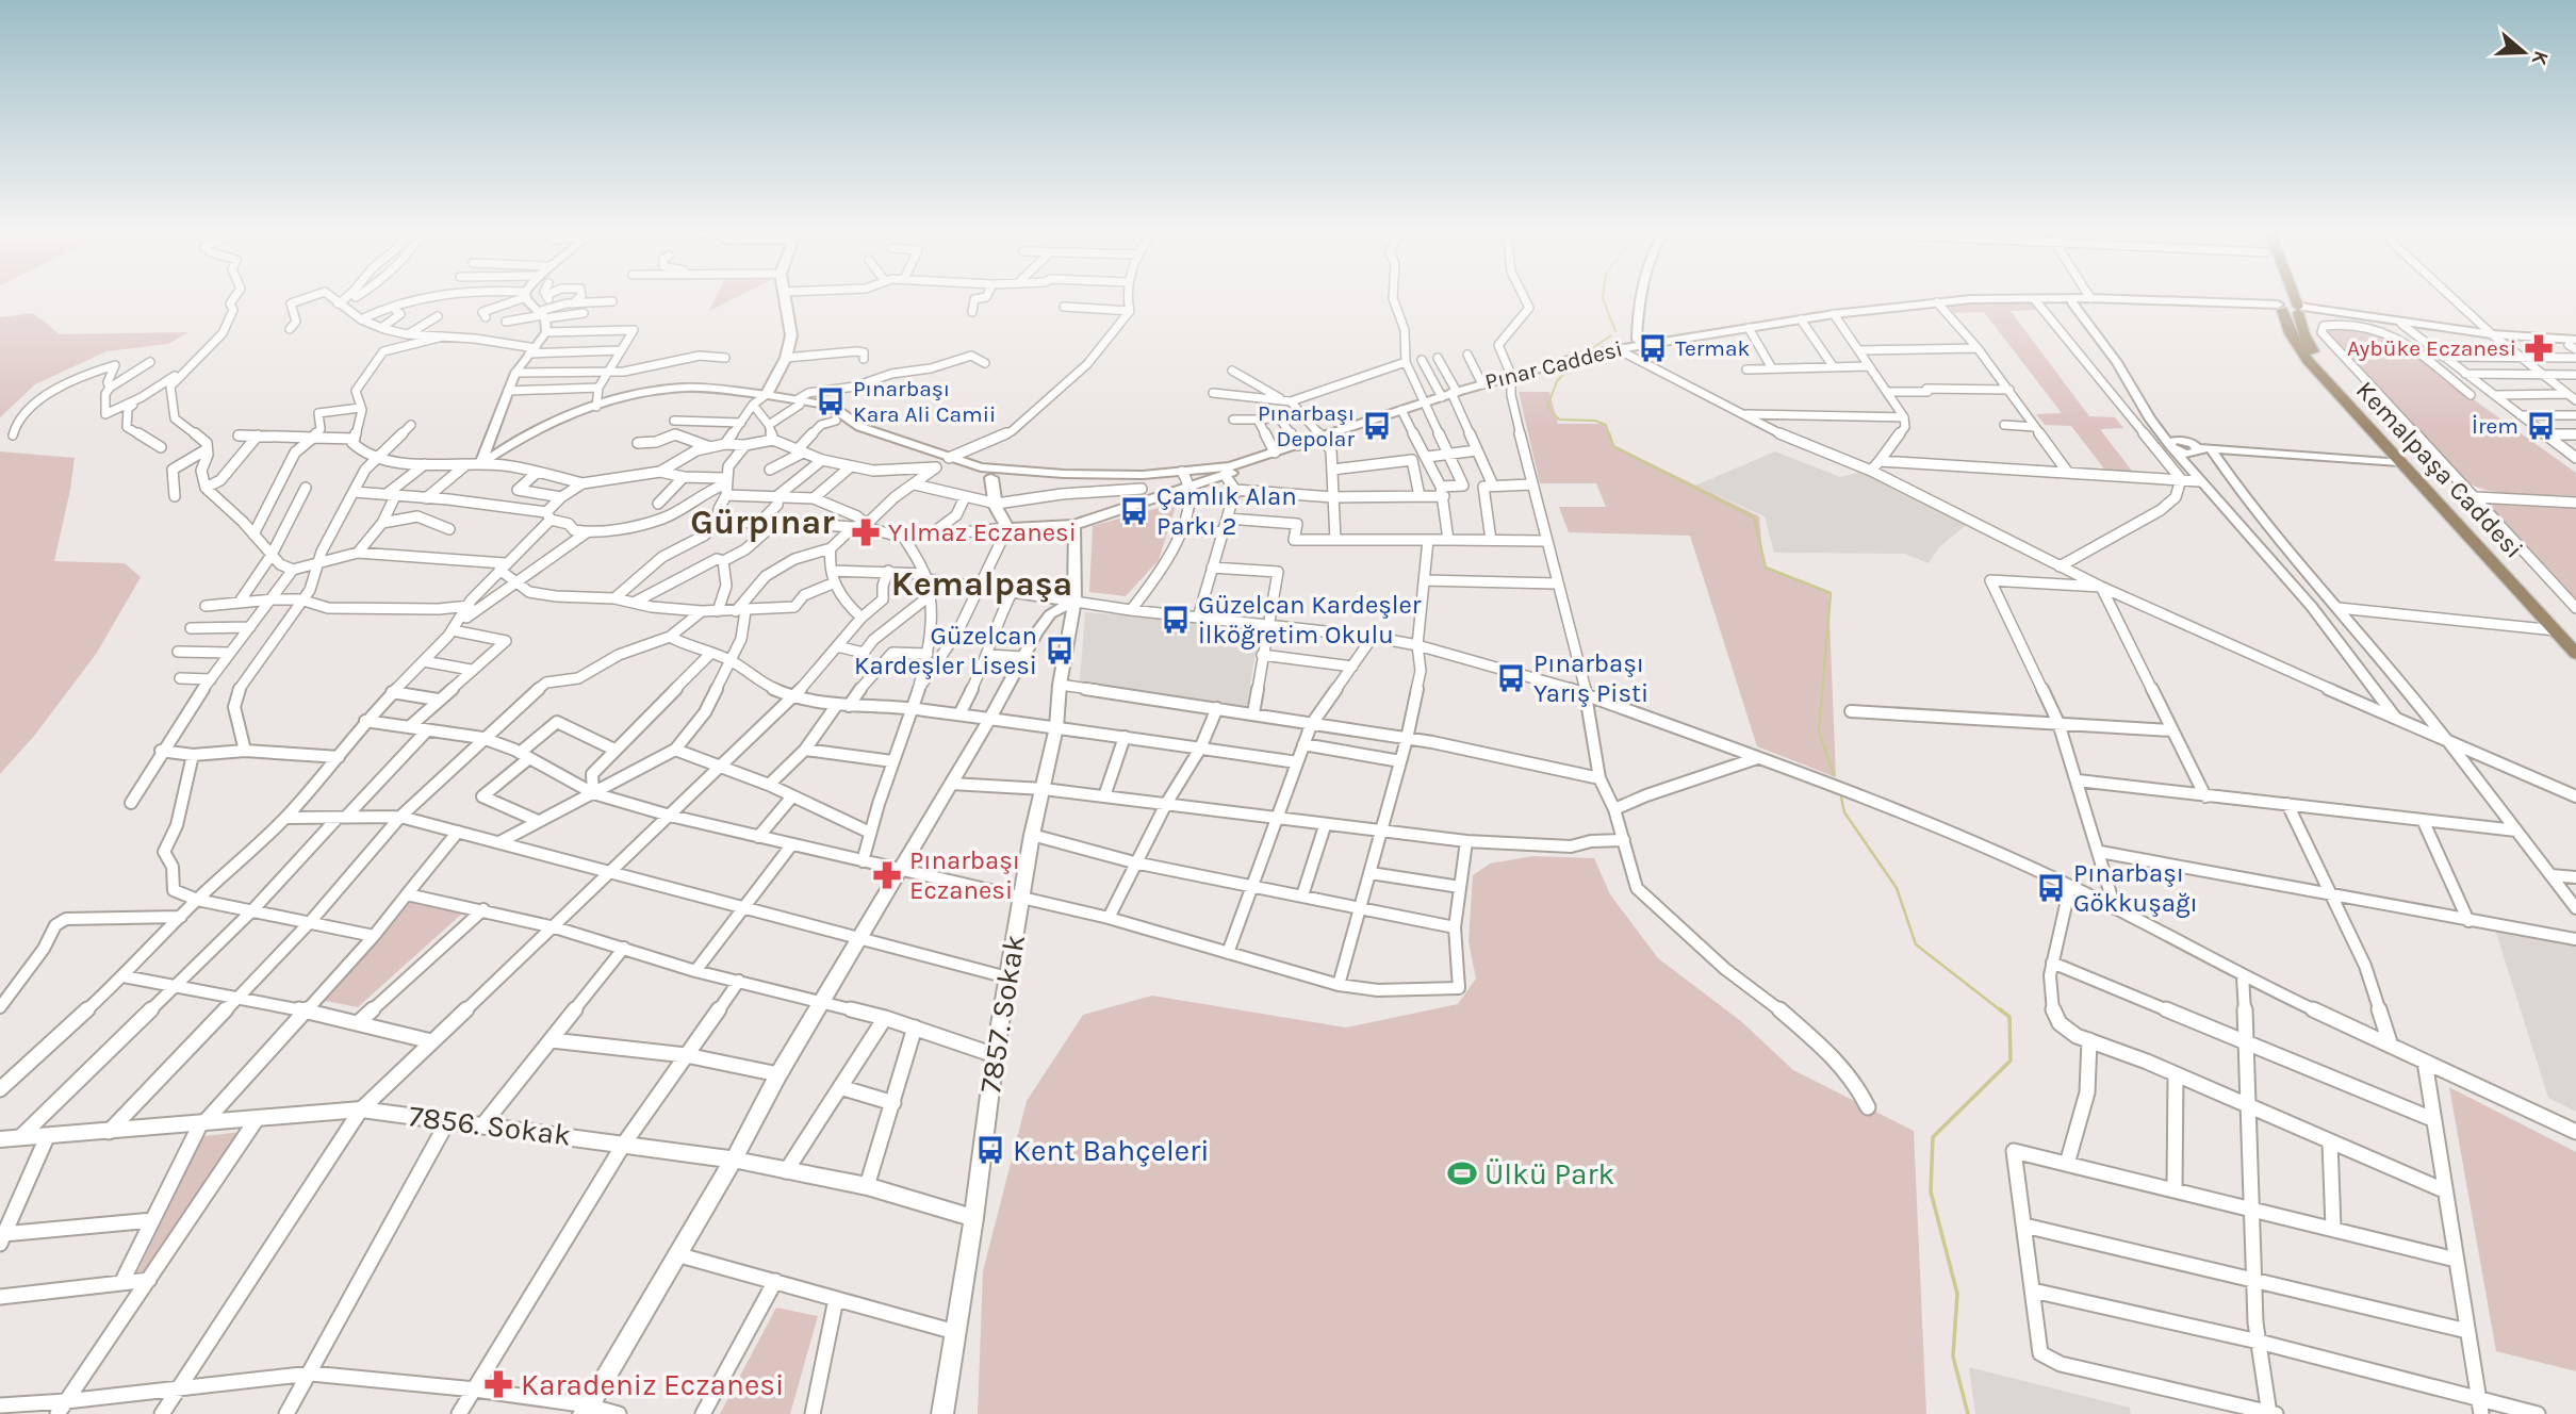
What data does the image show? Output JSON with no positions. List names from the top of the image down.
{
  "streets": {
    "main road": ["Pınar Caddesi", "Kemalpaşa Caddesi"],
    "street": ["7857. Sokak", "7856. Sokak"]
  },
  "crossings": [
    ["Pınar Caddesi", "Kemalpaşa Caddesi"],
    ["Pınar Caddesi", "7857. Sokak"],
    ["7857. Sokak", "7856. Sokak"]
  ],
  "districts": ["Gürpınar", "Kemalpaşa"],
  "places": {
    "bus stop": [
      "Termak",
      "Pınarbaşı Kara Ali Camii",
      "Pınarbaşı Depolar",
      "İrem",
      "Çamlık Alan Parkı 2",
      "Güzelcan Kardeşler İlköğretim Okulu",
      "Güzelcan Kardeşler Lisesi",
      "Pınarbaşı Yarış Pisti",
      "Pınarbaşı Gökkuşağı",
      "Kent Bahçeleri"
    ],
    "pharmacy": [
      "Aybüke Eczanesi",
      "Yılmaz Eczanesi",
      "Pınarbaşı Eczanesi",
      "Karadeniz Eczanesi"
    ],
    "sports": ["Ülkü Park"]
  },
  "north": "right"
}
